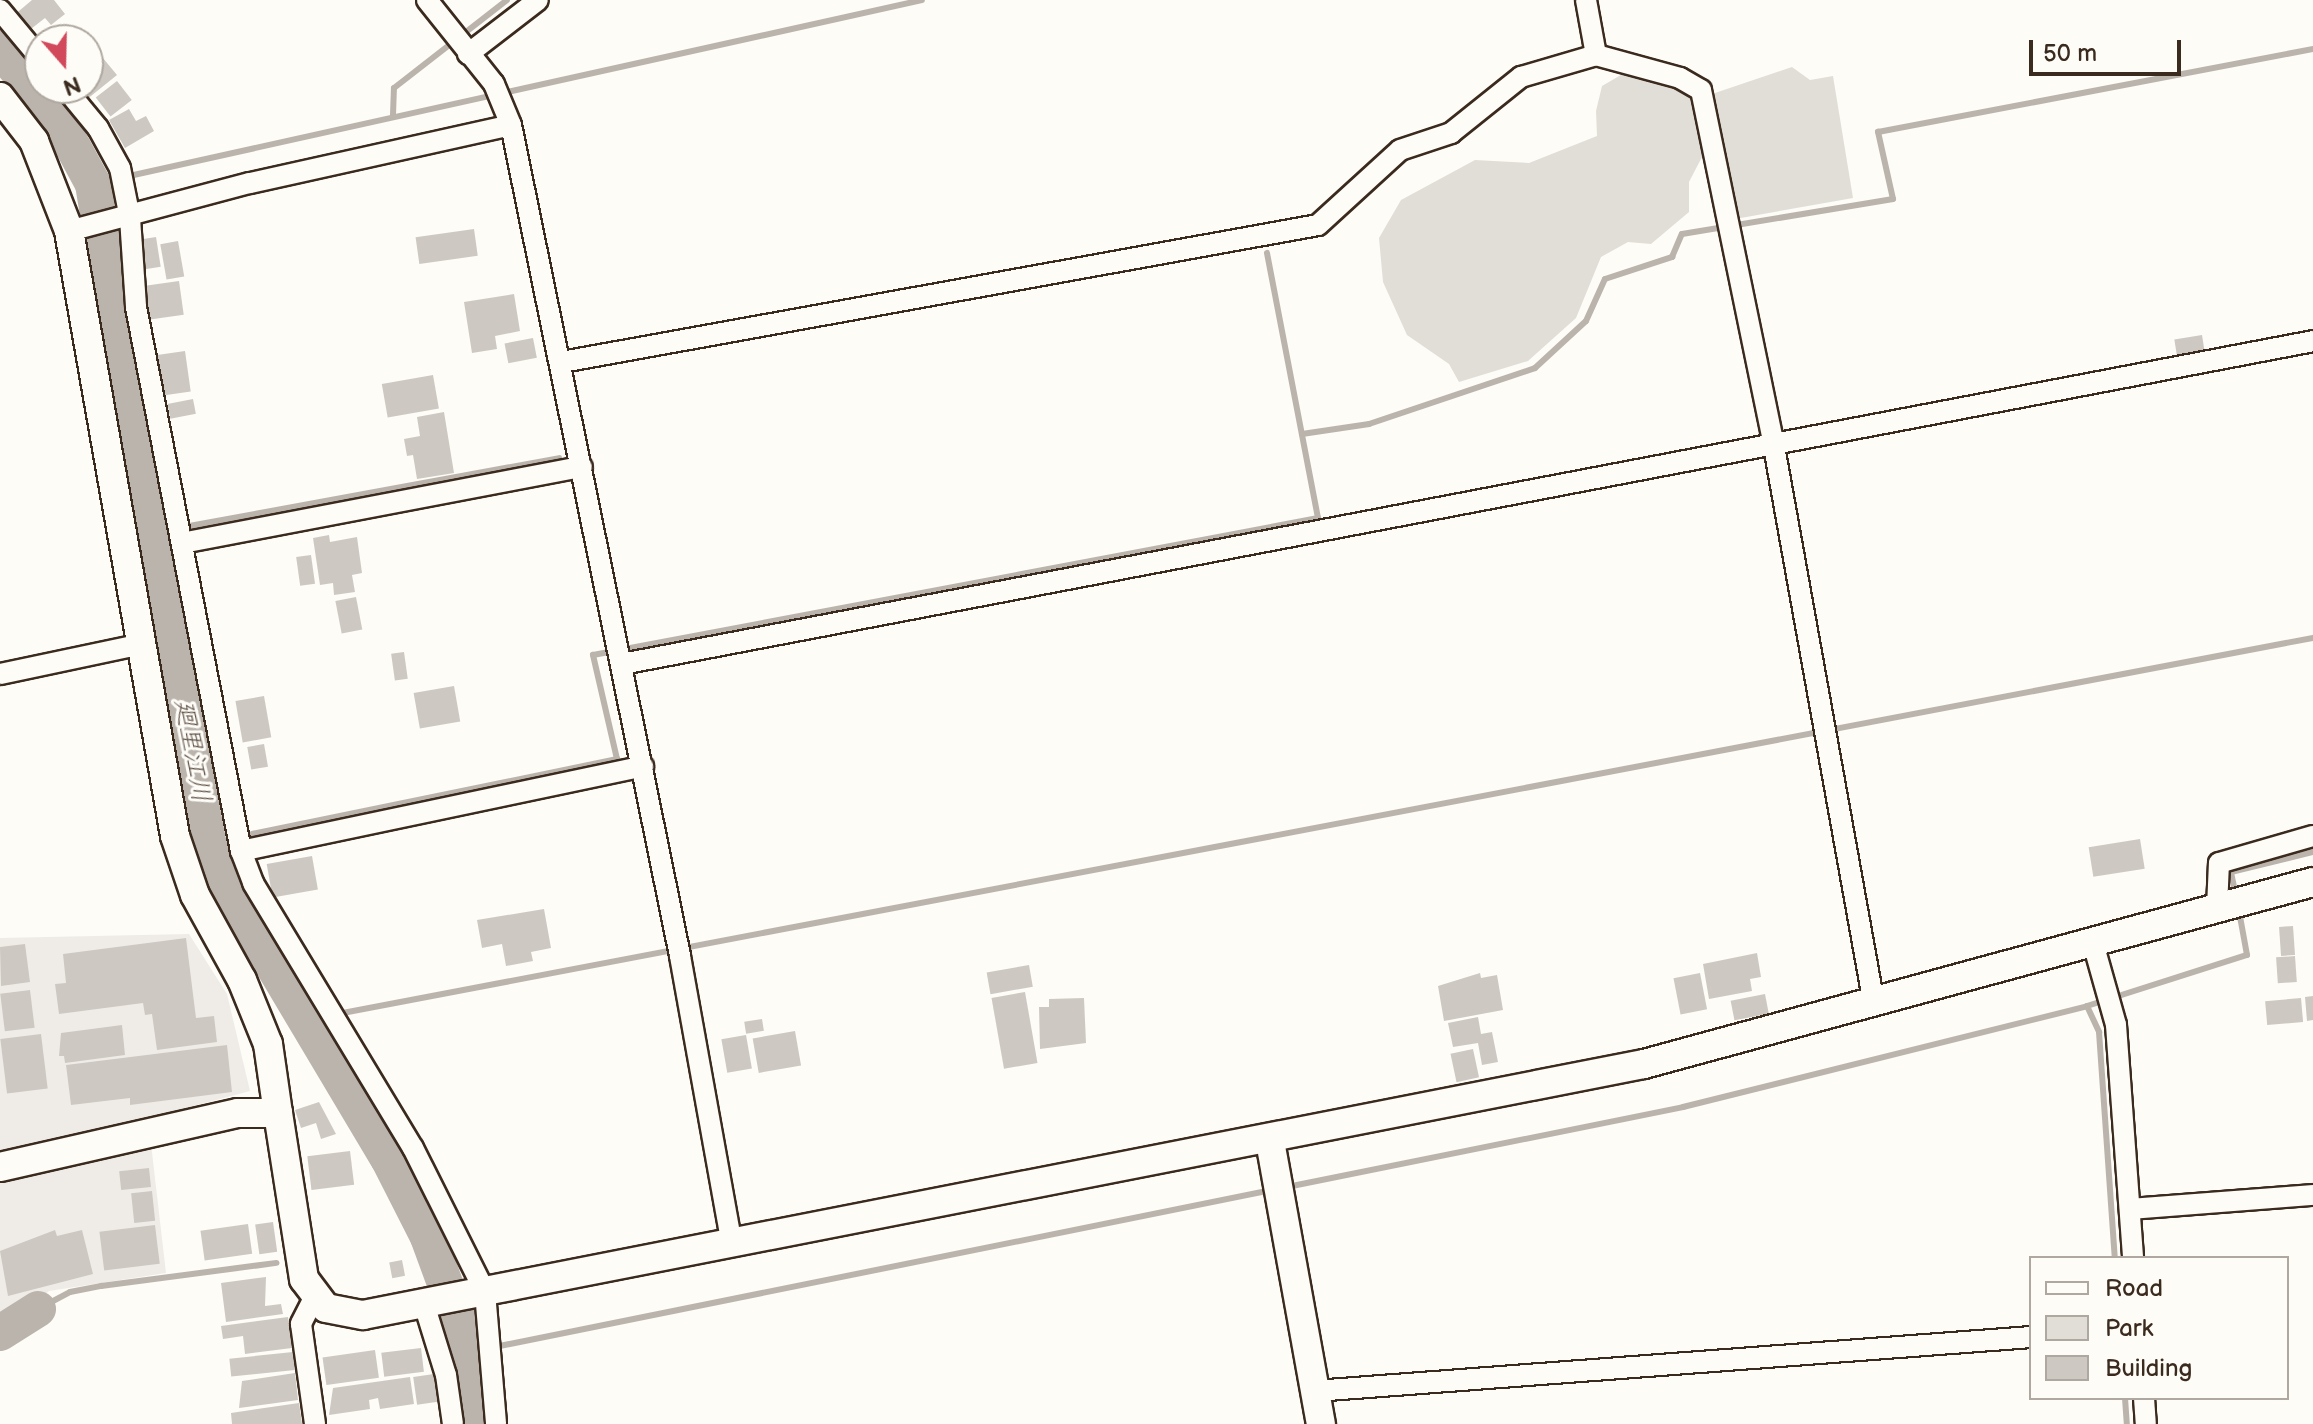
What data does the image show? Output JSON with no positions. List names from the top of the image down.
{
  "water": ["廻里江川"],
  "legend": ["Road", "Park", "Building"],
  "scale_bar": "50 m",
  "north": "bottom"
}
